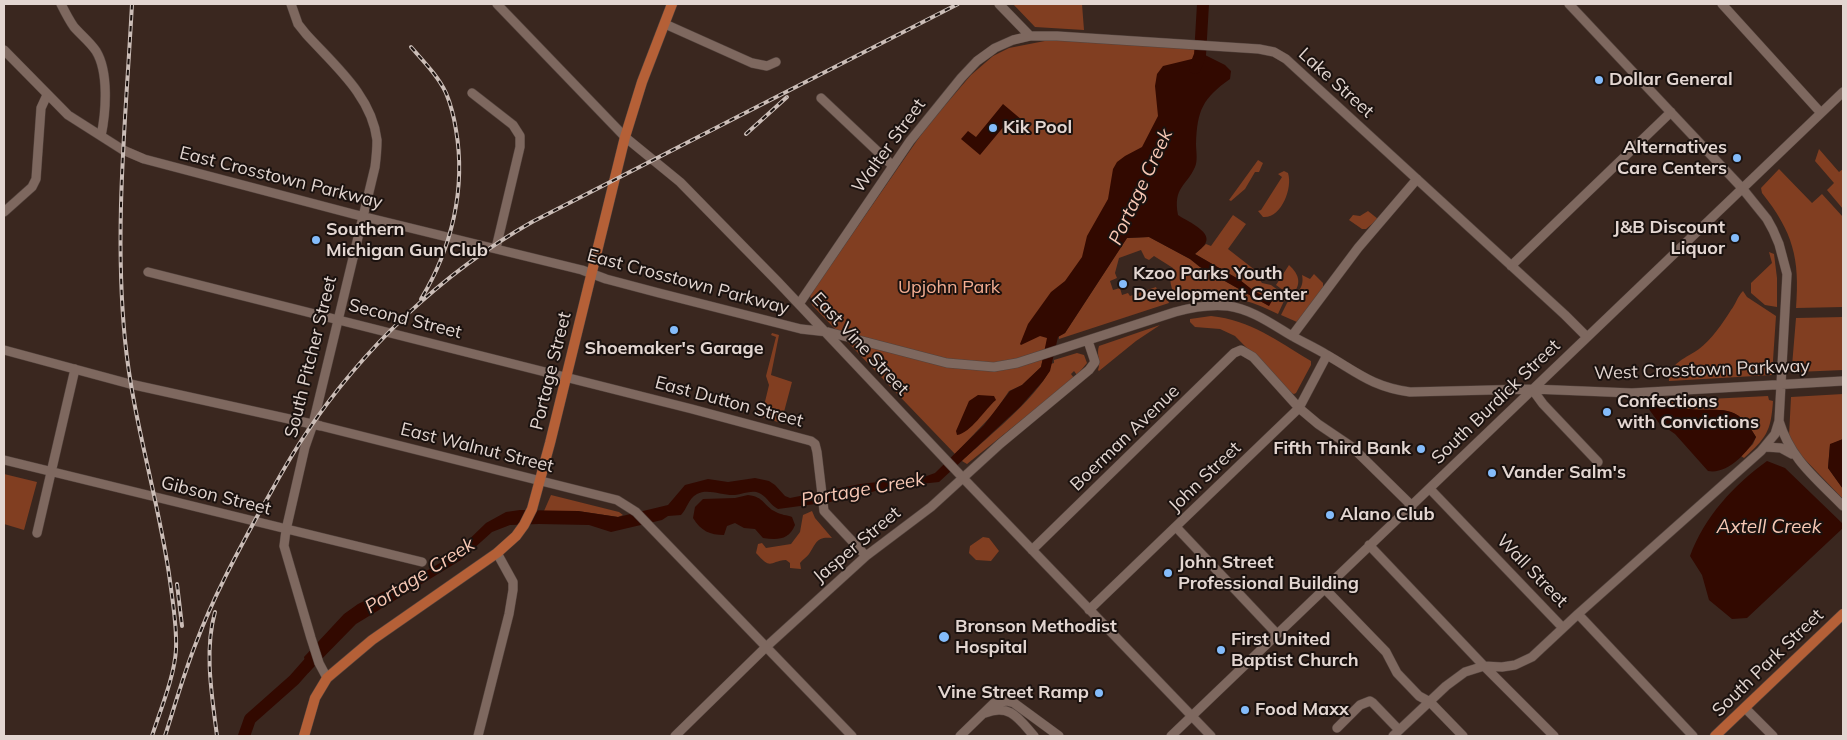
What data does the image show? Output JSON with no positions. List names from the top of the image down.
{
  "streets": {
    "main road": ["Portage Street", "South Park Street"],
    "street": [
      "Lake Street",
      "Walter Street",
      "East Crosstown Parkway",
      "Second Street",
      "East Vine Street",
      "South Pitcher Street",
      "West Crosstown Parkway",
      "East Dutton Street",
      "South Burdick Street",
      "Boerman Avenue",
      "East Walnut Street",
      "John Street",
      "Gibson Street",
      "Jasper Street",
      "Wall Street"
    ]
  },
  "crossings": [
    ["Lake Street", "Walter Street"],
    ["Lake Street", "South Burdick Street"],
    ["Walter Street", "East Vine Street"],
    ["East Crosstown Parkway", "East Vine Street"],
    ["East Crosstown Parkway", "South Pitcher Street"],
    ["East Crosstown Parkway", "West Crosstown Parkway"],
    ["East Crosstown Parkway", "Portage Street"],
    ["East Crosstown Parkway", "South Burdick Street"],
    ["East Crosstown Parkway", "John Street"],
    ["East Crosstown Parkway", "Jasper Street"],
    ["Second Street", "South Pitcher Street"],
    ["Second Street", "Portage Street"],
    ["Second Street", "East Dutton Street"],
    ["East Vine Street", "Portage Street"],
    ["East Vine Street", "South Burdick Street"],
    ["East Vine Street", "Boerman Avenue"],
    ["East Vine Street", "John Street"],
    ["East Vine Street", "Jasper Street"],
    ["South Pitcher Street", "Portage Street"],
    ["South Pitcher Street", "East Walnut Street"],
    ["South Pitcher Street", "Gibson Street"],
    ["West Crosstown Parkway", "South Burdick Street"],
    ["Portage Street", "East Dutton Street"],
    ["Portage Street", "East Walnut Street"],
    ["East Dutton Street", "Jasper Street"],
    ["South Burdick Street", "Wall Street"],
    ["Boerman Avenue", "John Street"],
    ["East Walnut Street", "Jasper Street"]
  ],
  "water": ["Portage Creek", "Axtell Creek"],
  "parks": ["Upjohn Park"],
  "places": [
    "Dollar General",
    "Kik Pool",
    "Alternatives Care Centers",
    "J&B Discount Liquor",
    "Southern Michigan Gun Club",
    "Kzoo Parks Youth Development Center",
    "Shoemaker's Garage",
    "Confections with Convictions",
    "Fifth Third Bank",
    "Vander Salm's",
    "Alano Club",
    "John Street Professional Building",
    "Bronson Methodist Hospital",
    "First United Baptist Church",
    "Vine Street Ramp",
    "Food Maxx"
  ]
}
